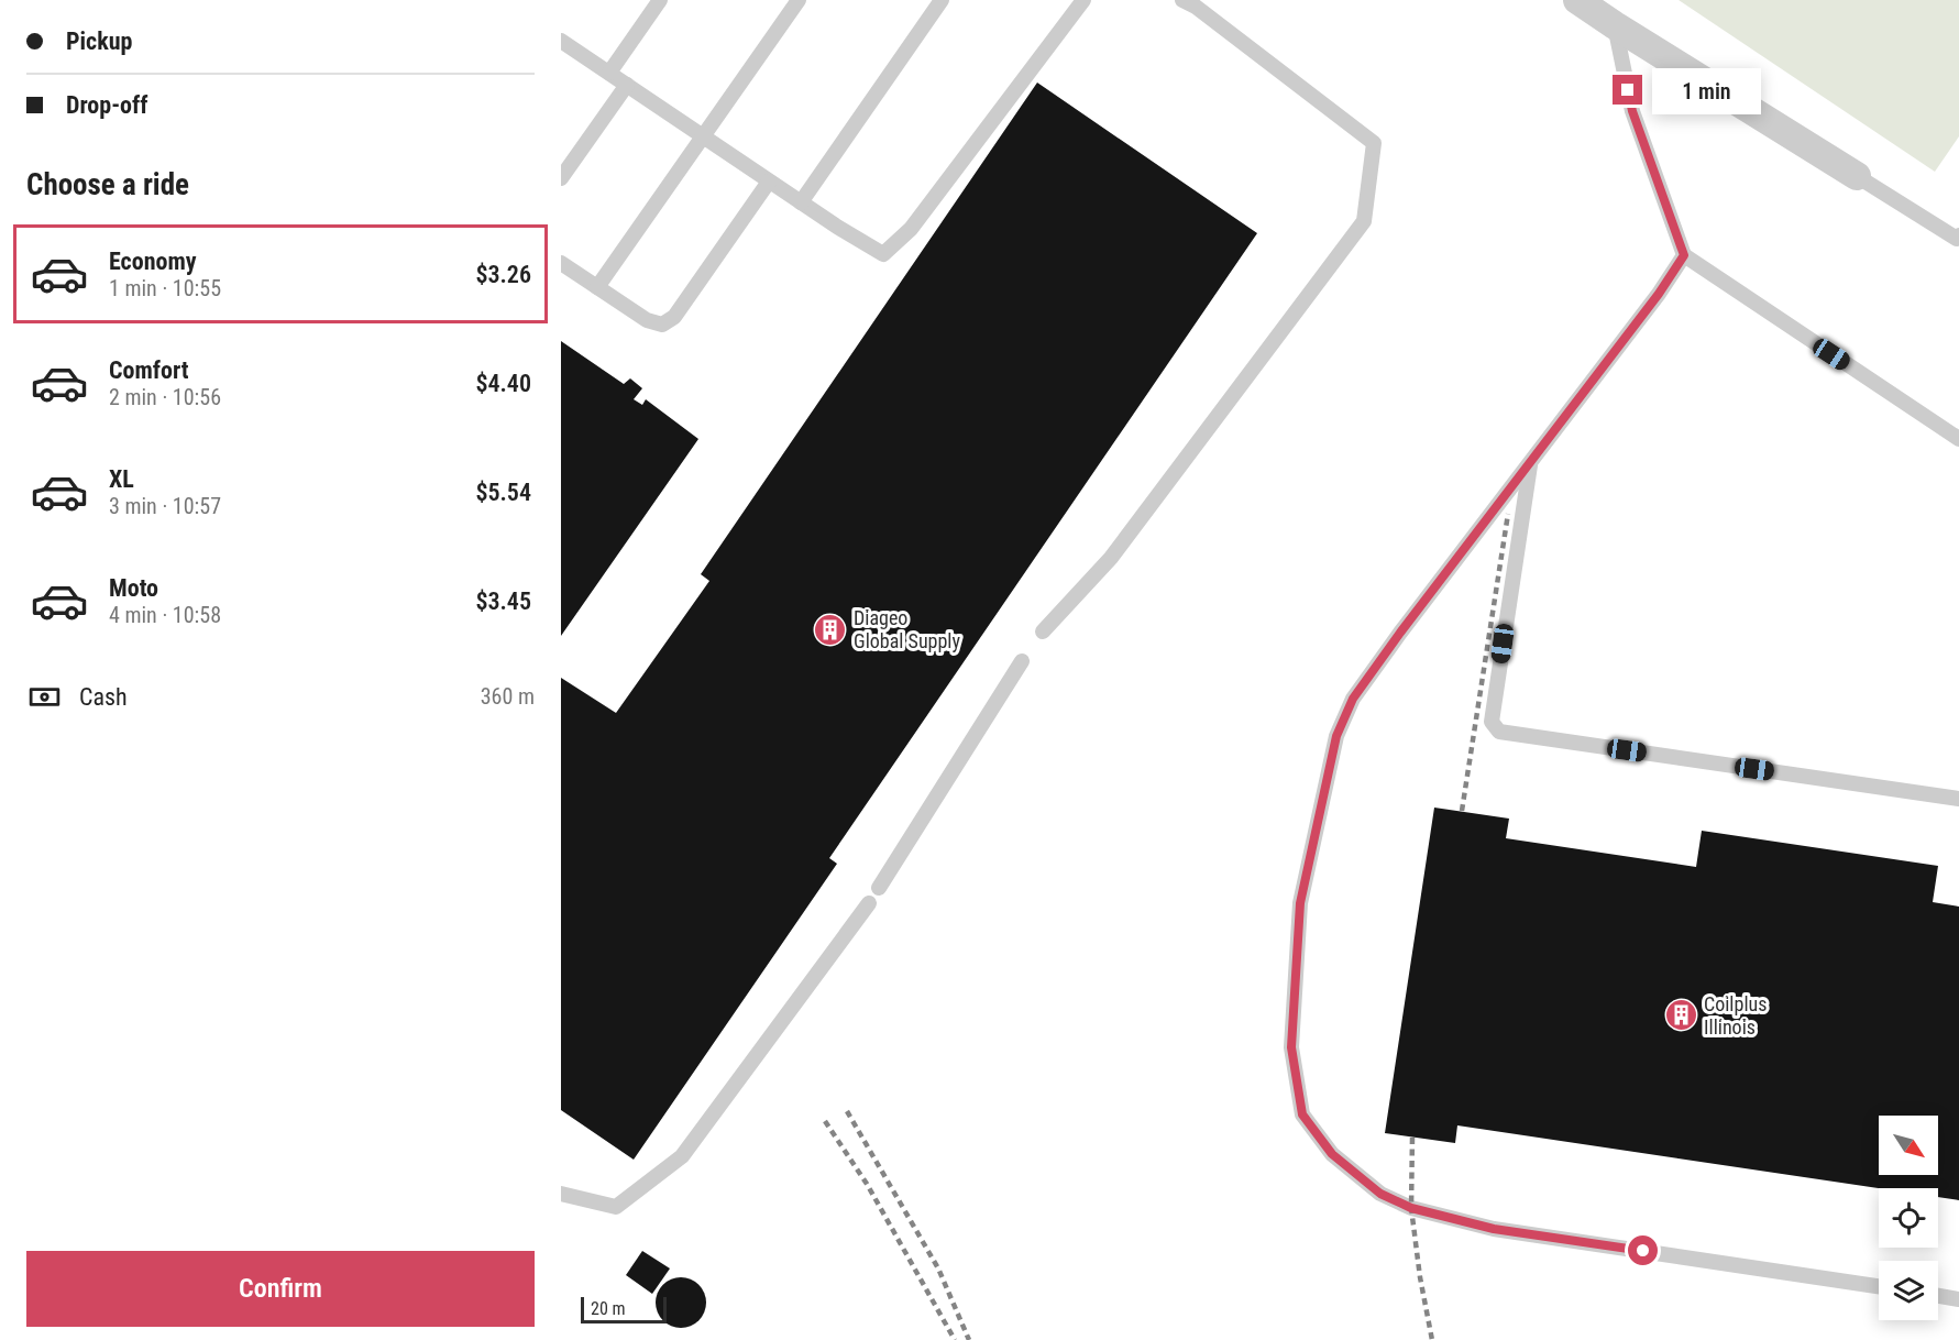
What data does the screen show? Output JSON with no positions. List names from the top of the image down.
{
  "places": {
    "building": ["Diageo Global Supply", "Coilplus Illinois"]
  },
  "scale_bar": "20 m",
  "north": "bottom right",
  "page": {
    "banner": ["Pickup", "Drop-off"],
    "bubble": "1 min",
    "heading": "Choose a ride",
    "list": [
      {
        "name": "Economy",
        "note": "1 min · 10:55",
        "value": "$3.26"
      },
      {
        "name": "Comfort",
        "note": "2 min · 10:56",
        "value": "$4.40"
      },
      {
        "name": "XL",
        "note": "3 min · 10:57",
        "value": "$5.54"
      },
      {
        "name": "Moto",
        "note": "4 min · 10:58",
        "value": "$3.45"
      }
    ],
    "pay": ["Cash", "360 m"],
    "buttons": "Confirm",
    "scale": "20 m"
  }
}
